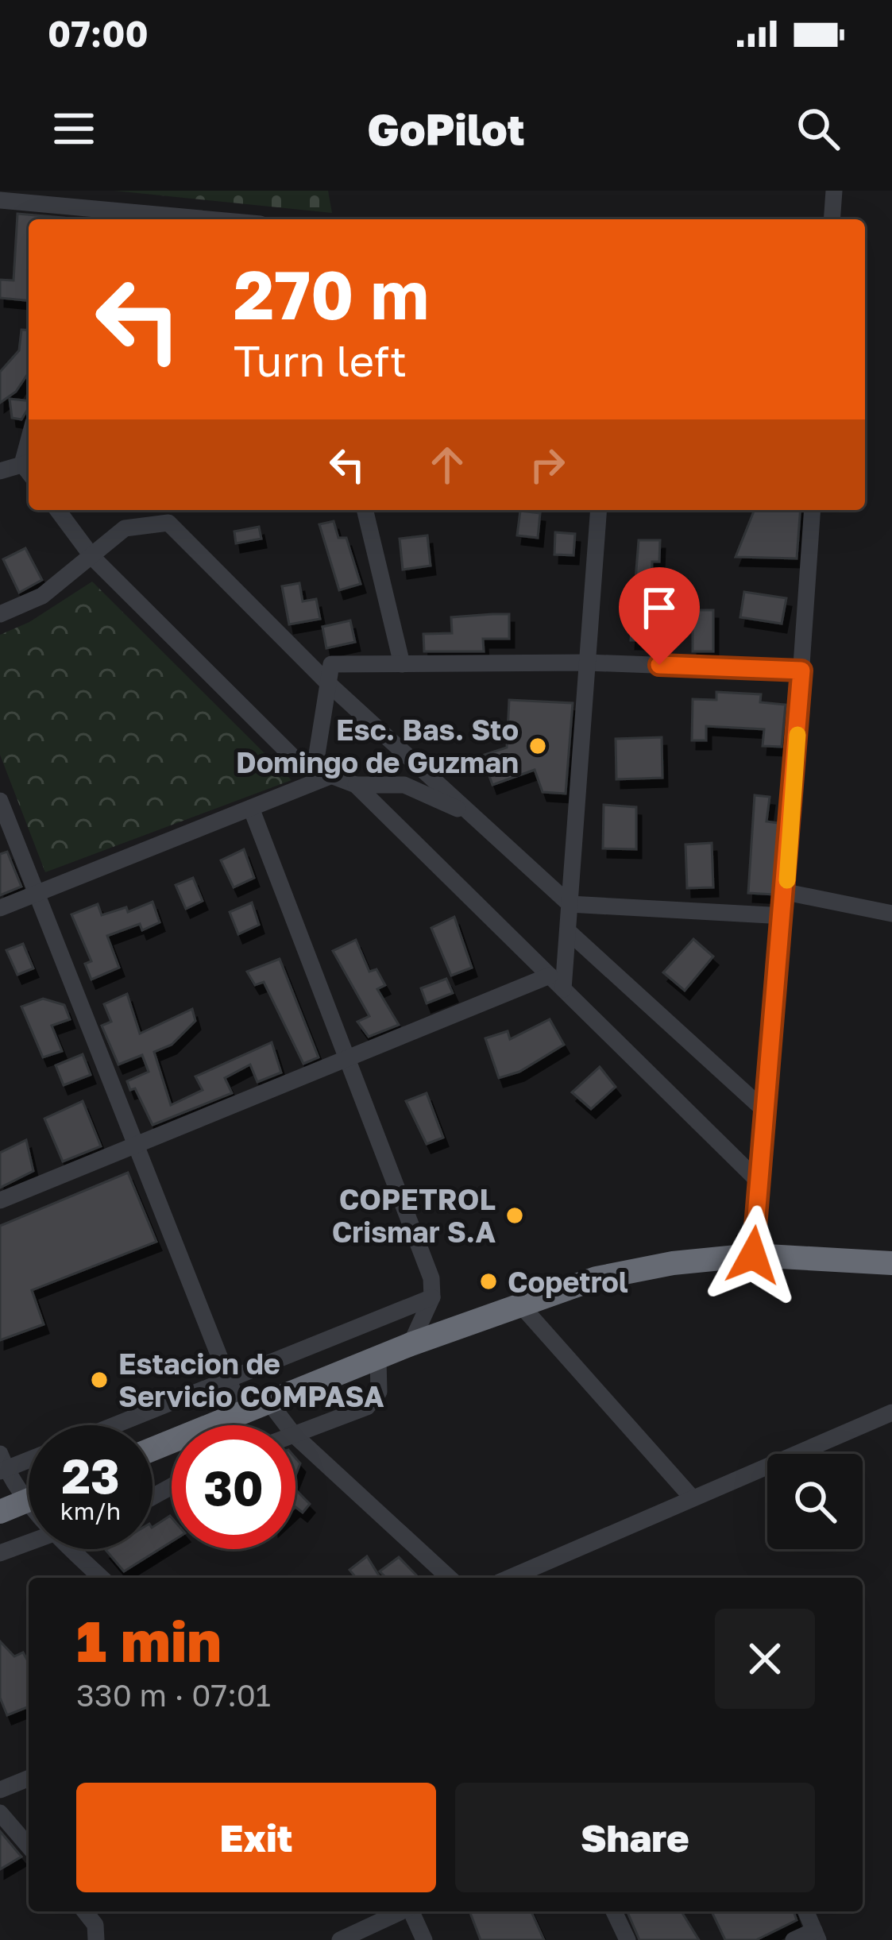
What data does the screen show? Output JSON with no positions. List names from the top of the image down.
{
  "places": [
    "Esc. Bas. Sto Domingo de Guzman",
    "COPETROL Crismar S.A",
    "Copetrol",
    "Estacion de Servicio COMPASA"
  ],
  "page": {
    "status": "07:00",
    "header": "GoPilot",
    "turn": ["270 m", "Turn left"],
    "speed": "23 km/h",
    "limit": "30",
    "heading": ["1 min", "330 m · 07:01"],
    "buttons": ["Exit", "Share"]
  }
}
